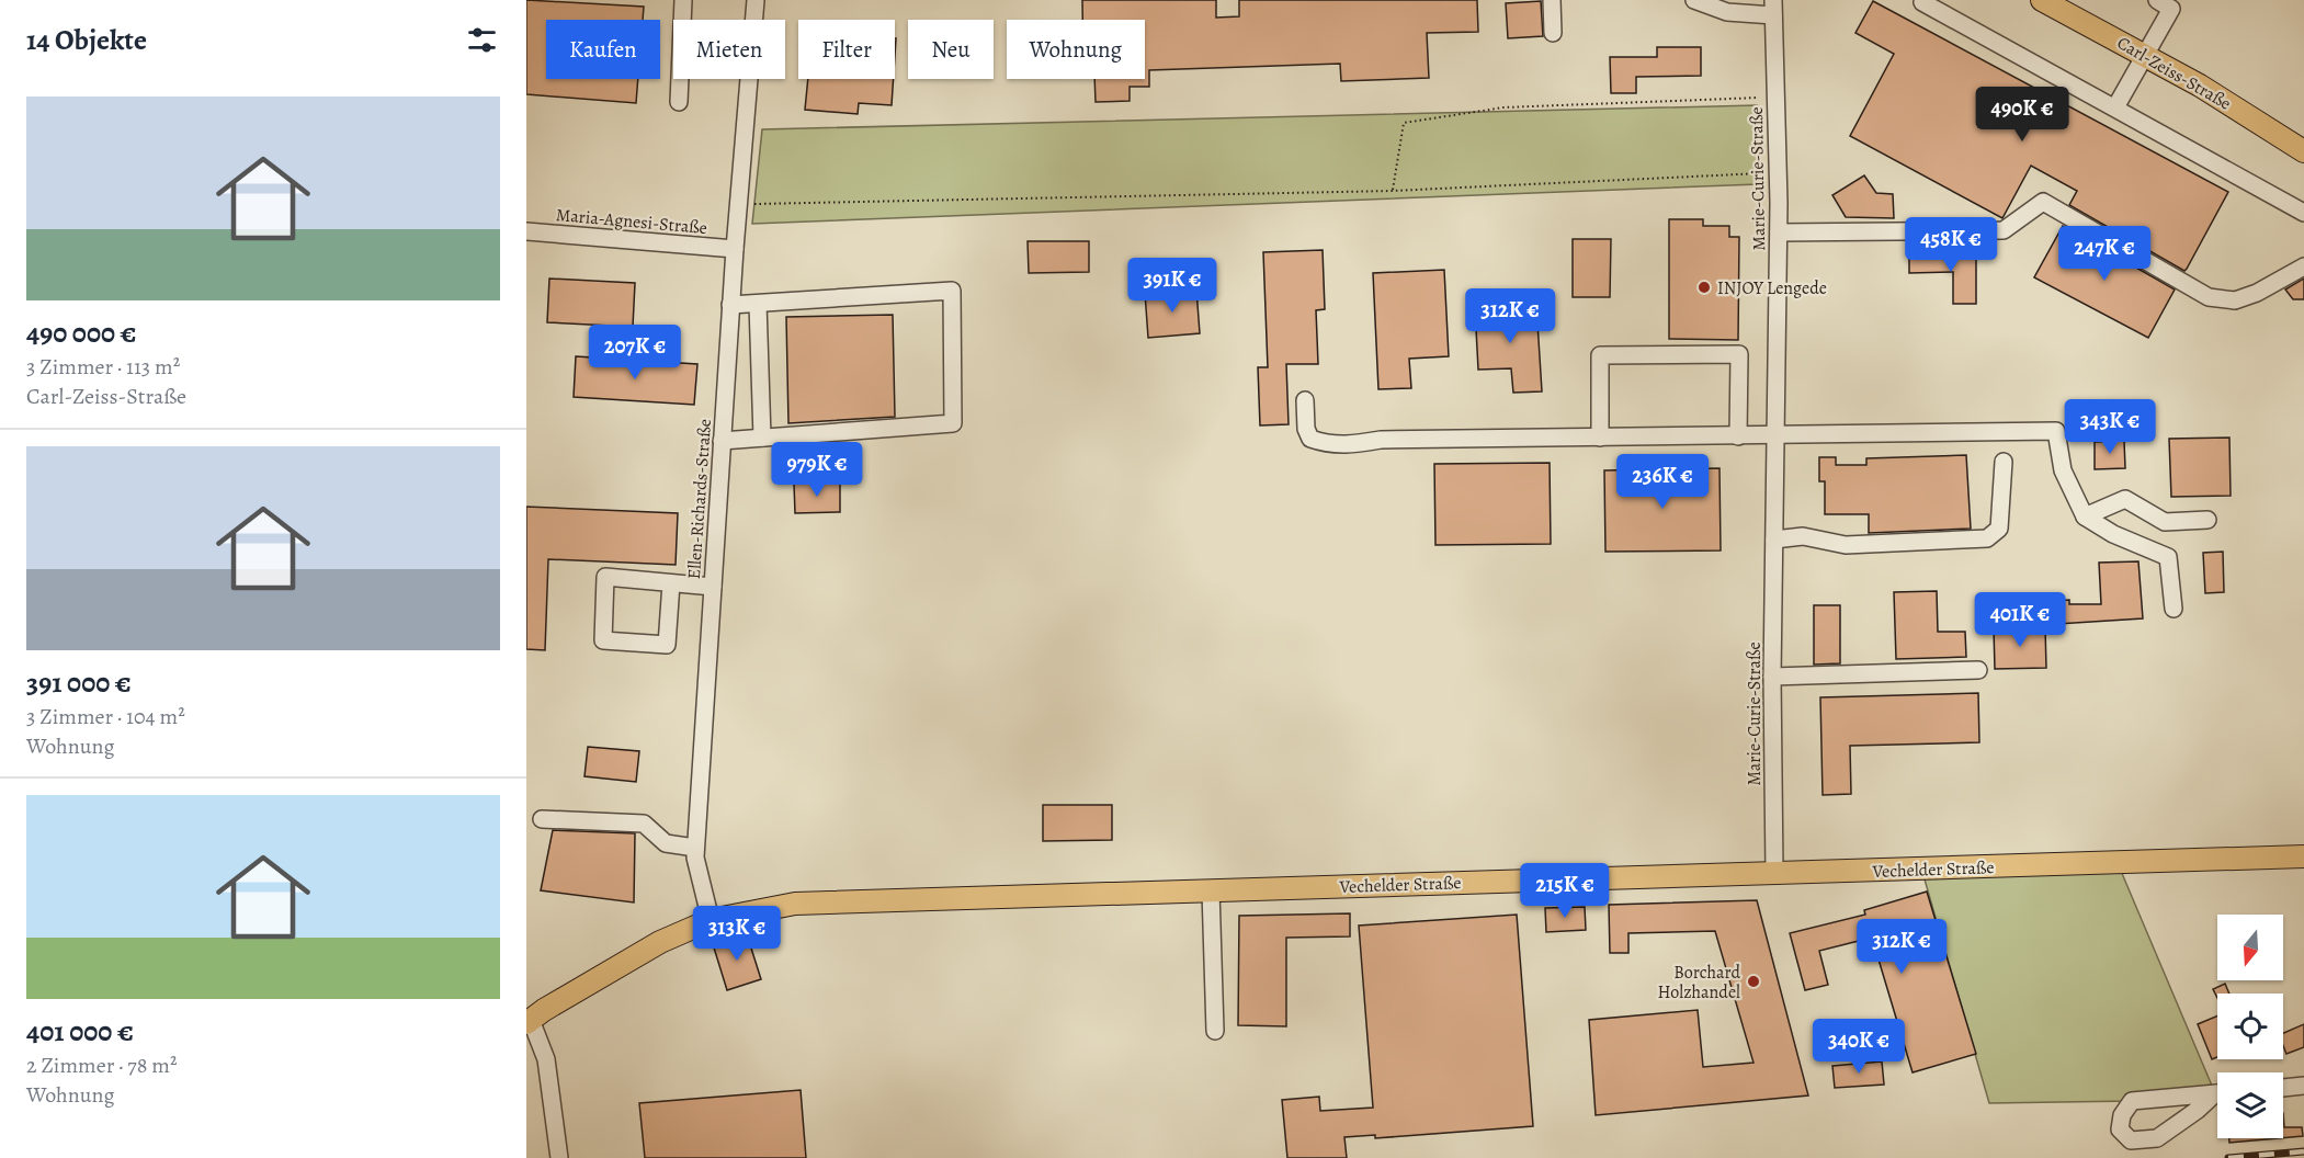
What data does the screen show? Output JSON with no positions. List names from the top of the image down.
{
  "streets": {
    "main road": ["Carl-Zeiss-Straße", "Vechelder Straße"],
    "street": ["Marie-Curie-Straße", "Maria-Agnesi-Straße", "Ellen-Richards-Straße"]
  },
  "crossings": [
    ["Marie-Curie-Straße", "Vechelder Straße"],
    ["Maria-Agnesi-Straße", "Ellen-Richards-Straße"],
    ["Ellen-Richards-Straße", "Vechelder Straße"]
  ],
  "places": ["INJOY Lengede", "Borchard Holzhandel"],
  "north": "bottom",
  "page": {
    "heading": "14 Objekte",
    "chip": [
      "Kaufen",
      "Mieten",
      "Filter",
      "Neu",
      "Wohnung"
    ],
    "list": [
      {
        "name": "490 000 €",
        "note": "3 Zimmer · 113 m² · Carl-Zeiss-Straße"
      },
      {
        "name": "391 000 €",
        "note": "3 Zimmer · 104 m² · Wohnung"
      },
      {
        "name": "401 000 €",
        "note": "2 Zimmer · 78 m² · Wohnung"
      }
    ],
    "price": [
      "490K €",
      "458K €",
      "247K €",
      "391K €",
      "312K €",
      "207K €",
      "343K €",
      "979K €",
      "236K €",
      "401K €",
      "215K €",
      "313K €",
      "312K €",
      "340K €"
    ]
  }
}
